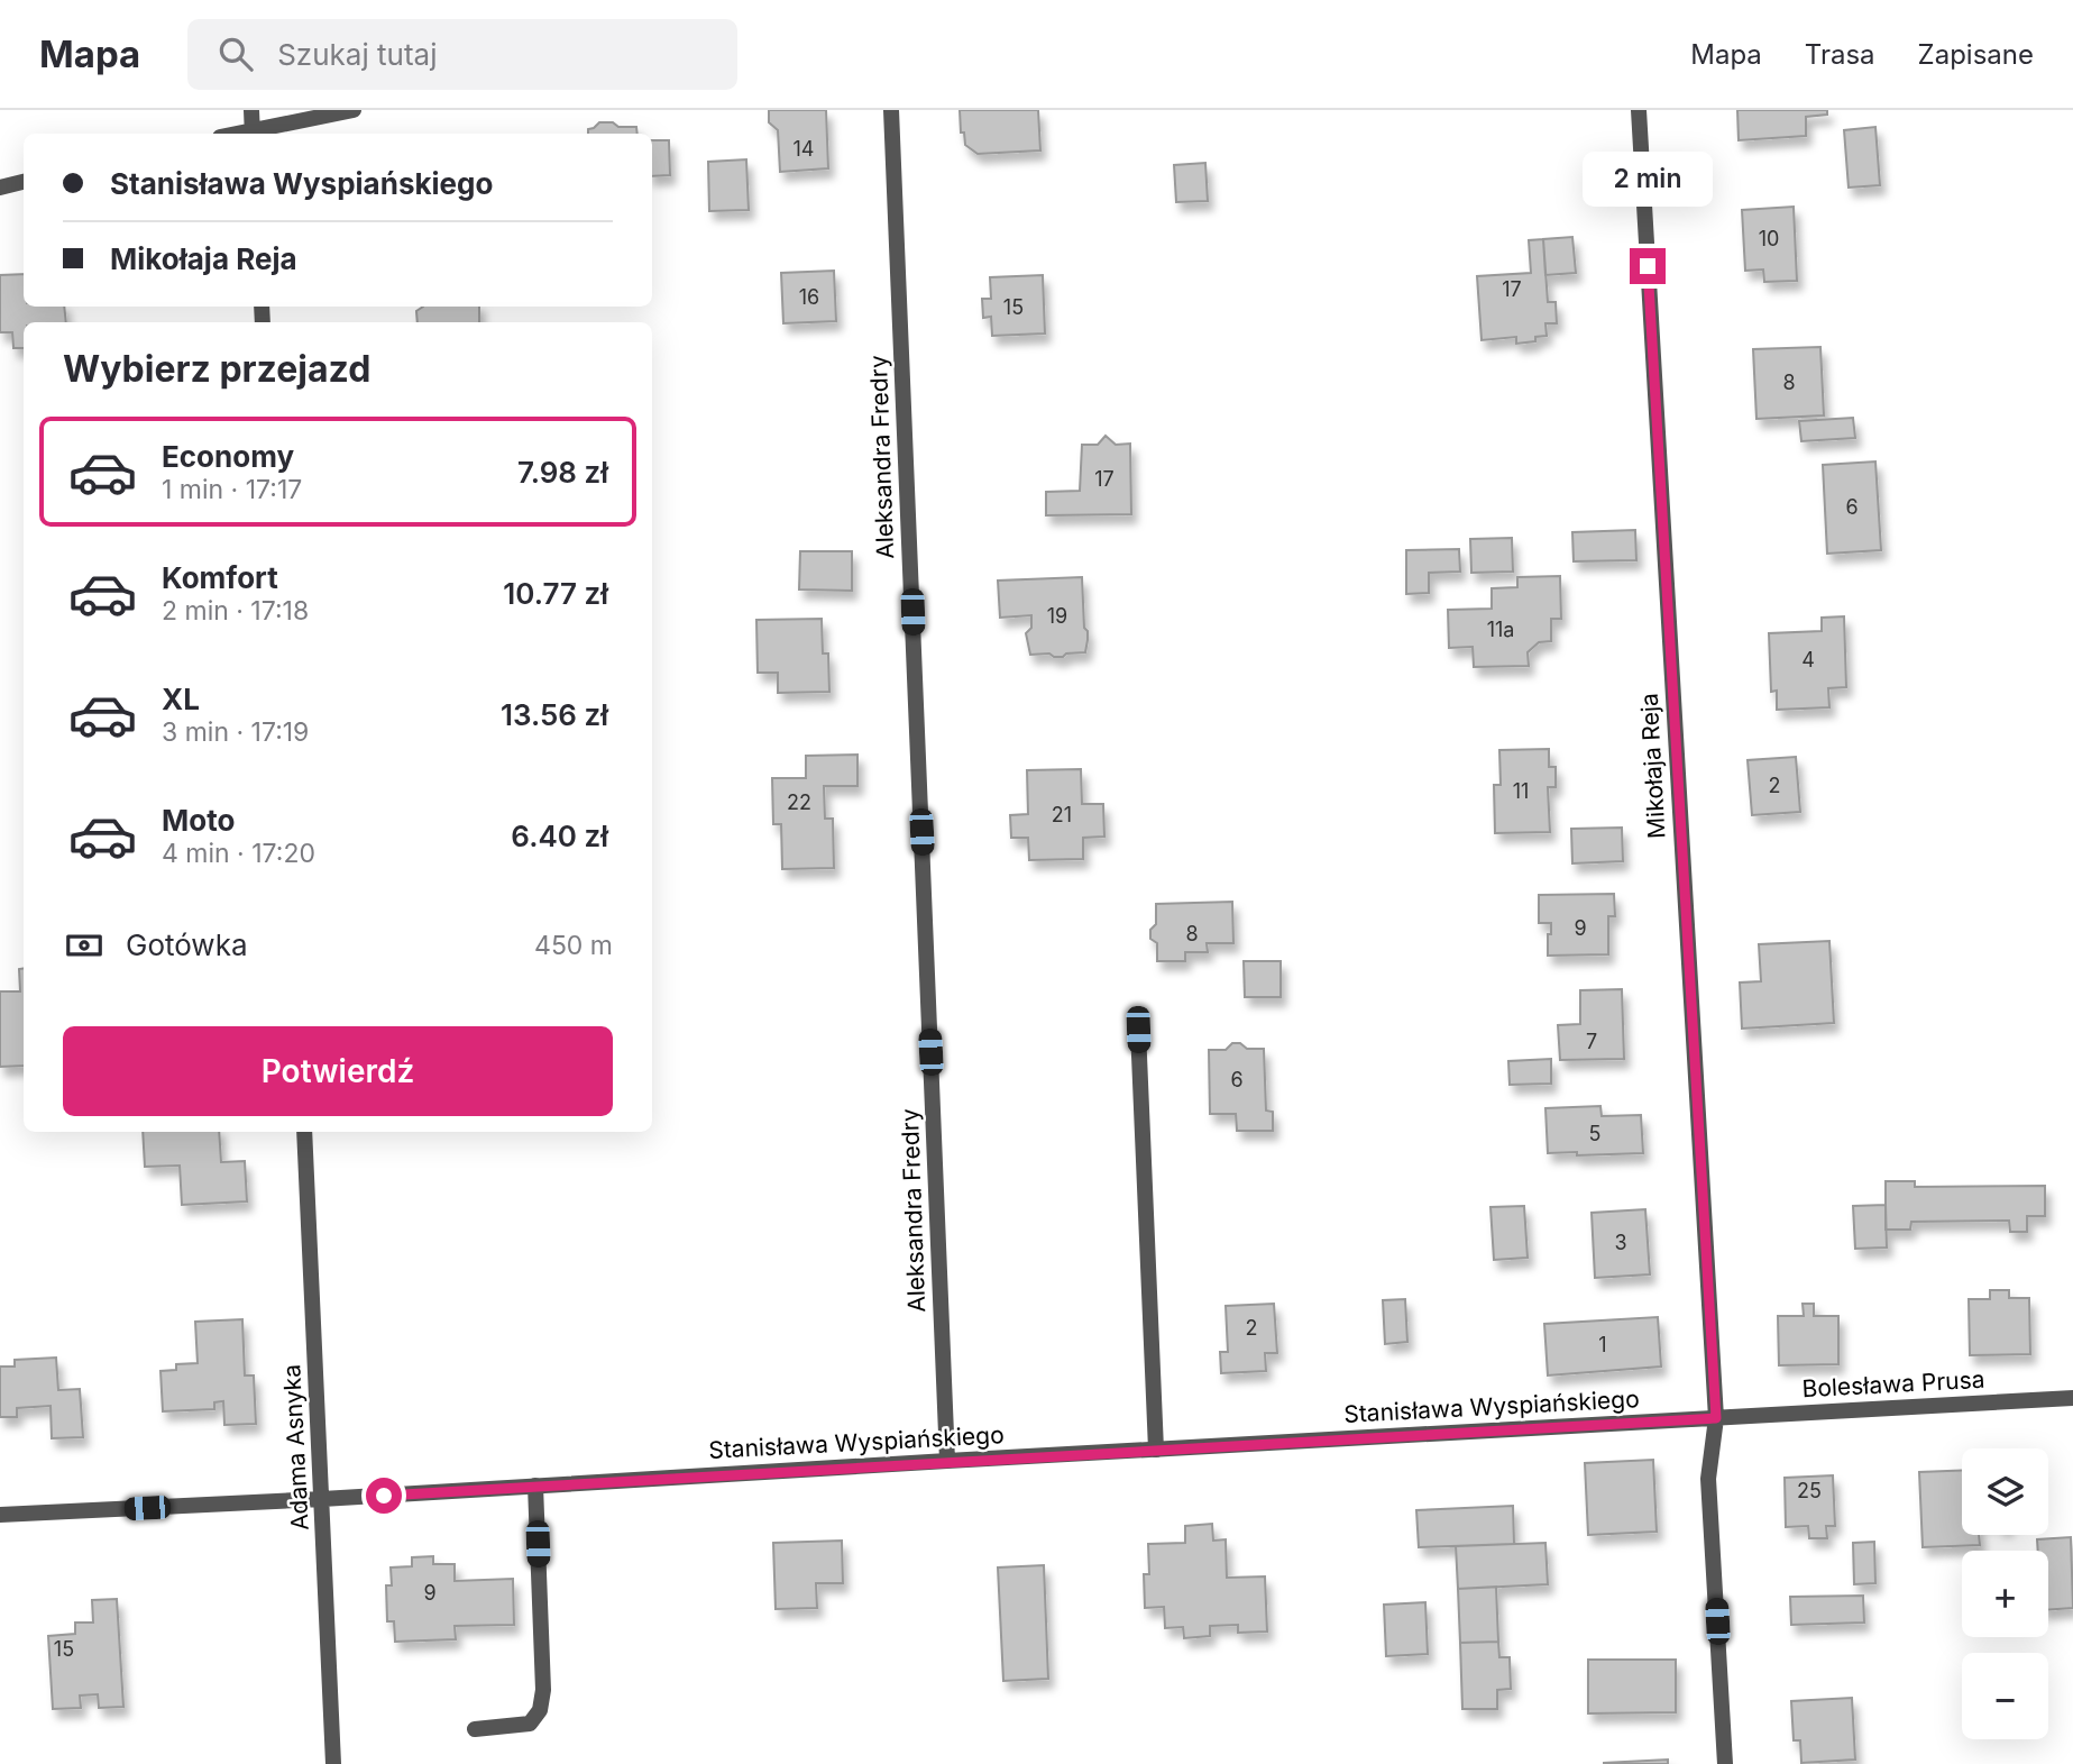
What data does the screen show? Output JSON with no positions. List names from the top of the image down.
{
  "streets": {
    "street": [
      "Aleksandra Fredry",
      "Mikołaja Reja",
      "Bolesława Prusa",
      "Stanisława Wyspiańskiego",
      "Adama Asnyka"
    ]
  },
  "crossings": [
    ["Aleksandra Fredry", "Stanisława Wyspiańskiego"],
    ["Mikołaja Reja", "Bolesława Prusa"],
    ["Mikołaja Reja", "Stanisława Wyspiańskiego"],
    ["Bolesława Prusa", "Stanisława Wyspiańskiego"],
    ["Stanisława Wyspiańskiego", "Adama Asnyka"]
  ],
  "house_numbers": [
    "14",
    "10",
    "17",
    "16",
    "15",
    "8",
    "17",
    "6",
    "19",
    "11a",
    "4",
    "2",
    "11",
    "22",
    "21",
    "9",
    "8",
    "7",
    "6",
    "5",
    "3",
    "2",
    "1",
    "25",
    "9",
    "15"
  ],
  "page": {
    "header": "Mapa",
    "search": "Szukaj tutaj",
    "nav": ["Mapa", "Trasa", "Zapisane"],
    "banner": ["Stanisława Wyspiańskiego", "Mikołaja Reja"],
    "bubble": "2 min",
    "heading": "Wybierz przejazd",
    "list": [
      {
        "name": "Economy",
        "note": "1 min · 17:17",
        "value": "7.98 zł"
      },
      {
        "name": "Komfort",
        "note": "2 min · 17:18",
        "value": "10.77 zł"
      },
      {
        "name": "XL",
        "note": "3 min · 17:19",
        "value": "13.56 zł"
      },
      {
        "name": "Moto",
        "note": "4 min · 17:20",
        "value": "6.40 zł"
      }
    ],
    "pay": ["Gotówka", "450 m"],
    "buttons": "Potwierdź",
    "map_buttons": ["+", "−"]
  }
}
